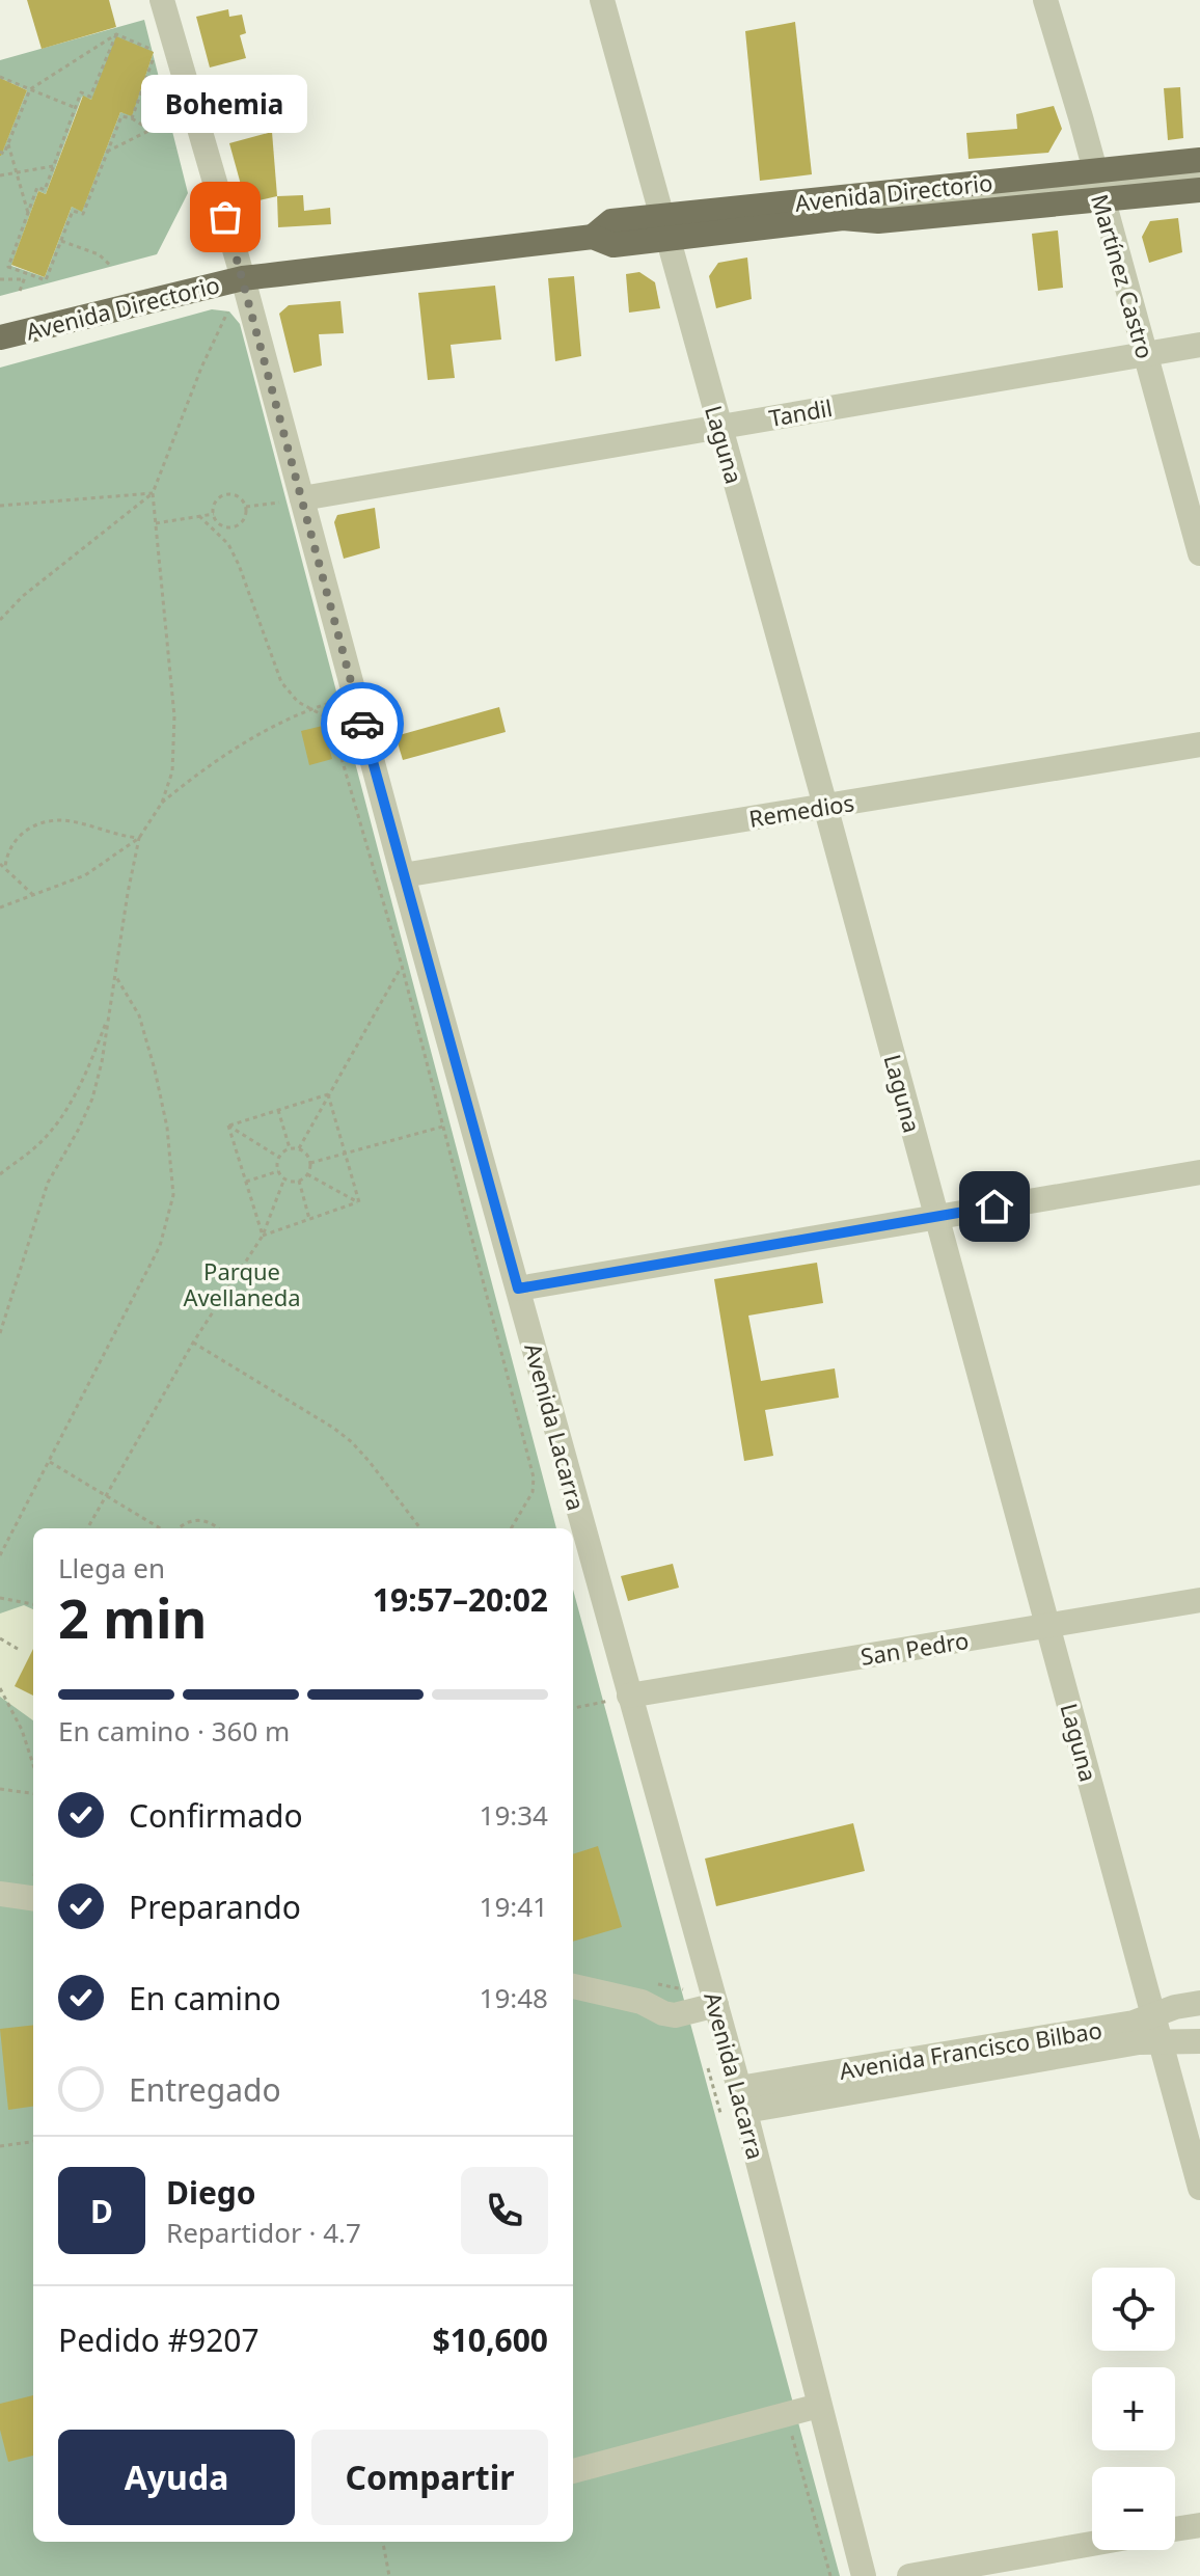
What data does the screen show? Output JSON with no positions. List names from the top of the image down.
{
  "streets": {
    "main road": ["Avenida Directorio"],
    "street": [
      "Martínez Castro",
      "Tandil",
      "Laguna",
      "Remedios",
      "Avenida Lacarra",
      "San Pedro",
      "Avenida Francisco Bilbao"
    ]
  },
  "crossings": [
    ["Avenida Directorio", "Martínez Castro"],
    ["Avenida Directorio", "Laguna"],
    ["Avenida Directorio", "Avenida Lacarra"],
    ["Martínez Castro", "Tandil"],
    ["Tandil", "Laguna"],
    ["Tandil", "Avenida Lacarra"],
    ["Laguna", "Remedios"],
    ["Laguna", "San Pedro"],
    ["Laguna", "Avenida Francisco Bilbao"],
    ["Remedios", "Avenida Lacarra"],
    ["Avenida Lacarra", "San Pedro"],
    ["Avenida Lacarra", "Avenida Francisco Bilbao"]
  ],
  "parks": ["Parque Avellaneda"],
  "places": ["Bohemia"],
  "page": {
    "bubble": "Bohemia",
    "heading": ["2 min", "Llega en", "19:57–20:02"],
    "panel": [
      "Diego",
      "Repartidor · 4.7",
      "Pedido #9207",
      "$10,600"
    ],
    "bar": "En camino · 360 m",
    "list": [
      ["Confirmado", "19:34"],
      ["Preparando", "19:41"],
      ["En camino", "19:48"],
      "Entregado"
    ],
    "round": "D",
    "map_buttons": ["+", "−"],
    "buttons": ["Ayuda", "Compartir"]
  }
}
